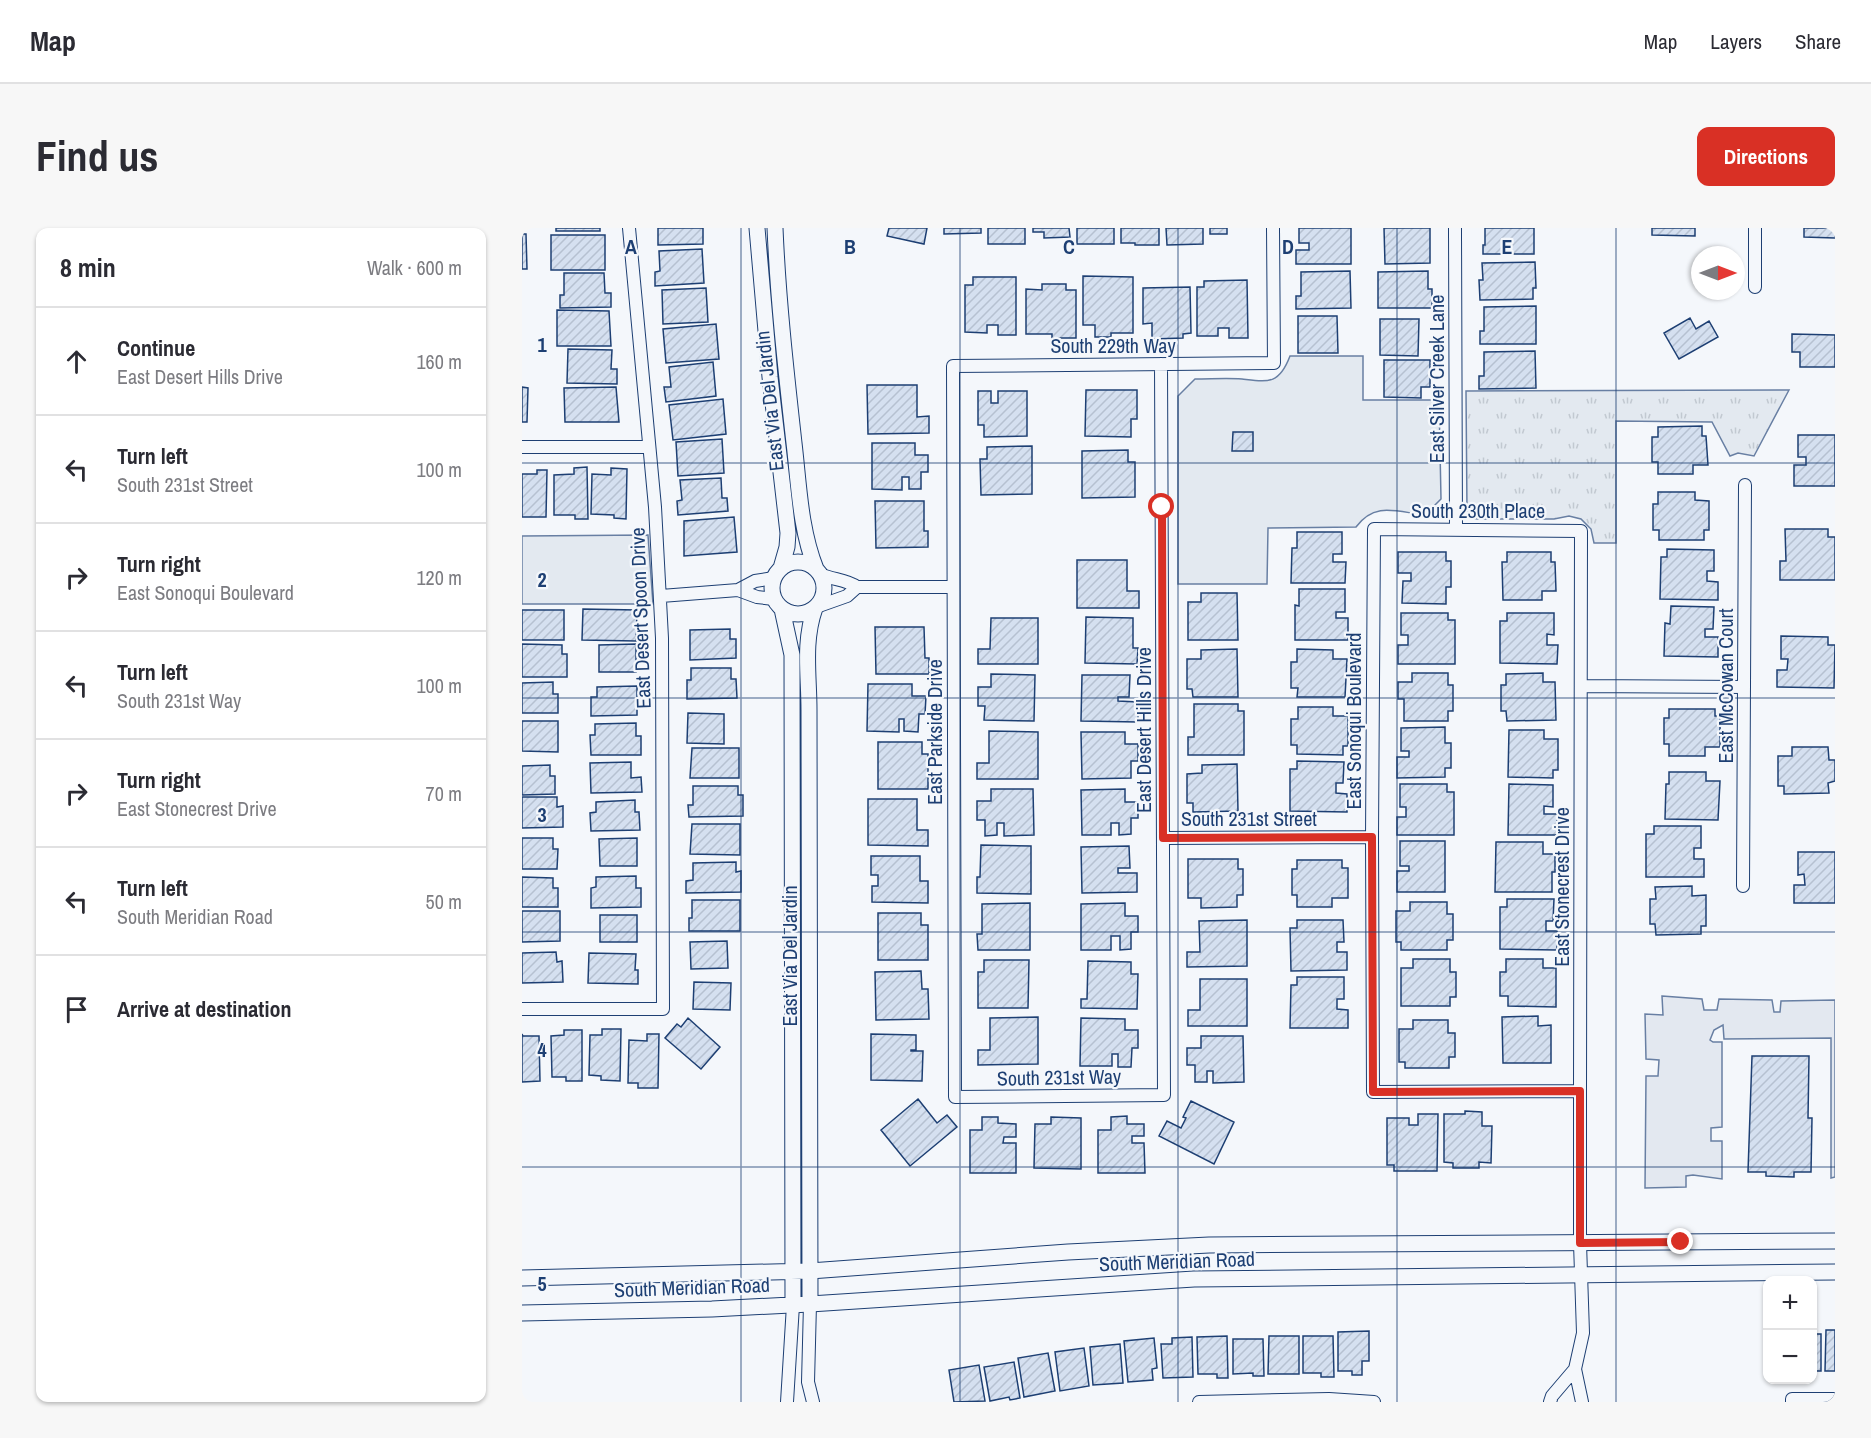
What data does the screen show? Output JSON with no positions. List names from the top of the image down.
{
  "streets": {
    "street": [
      "South 229th Way",
      "East Silver Creek Lane",
      "East Via Del Jardin",
      "South 230th Place",
      "East Desert Spoon Drive",
      "East McCowan Court",
      "East Sonoqui Boulevard",
      "East Desert Hills Drive",
      "East Parkside Drive",
      "South 231st Street",
      "East Stonecrest Drive",
      "South 231st Way",
      "South Meridian Road"
    ]
  },
  "crossings": [
    ["South 229th Way", "East Desert Hills Drive"],
    ["South 229th Way", "East Parkside Drive"],
    ["East Silver Creek Lane", "South 230th Place"],
    ["East Via Del Jardin", "South Meridian Road"],
    ["South 230th Place", "East Sonoqui Boulevard"],
    ["South 230th Place", "East Stonecrest Drive"],
    ["East Sonoqui Boulevard", "South 231st Street"],
    ["East Sonoqui Boulevard", "East Stonecrest Drive"],
    ["East Desert Hills Drive", "South 231st Street"],
    ["East Desert Hills Drive", "South 231st Way"],
    ["East Parkside Drive", "South 231st Way"],
    ["East Stonecrest Drive", "South Meridian Road"]
  ],
  "north": "right",
  "page": {
    "header": "Map",
    "nav": ["Map", "Layers", "Share"],
    "buttons": "Directions",
    "title": "Find us",
    "heading": ["8 min", "Walk · 600 m"],
    "list": [
      ["Continue", "East Desert Hills Drive", "160 m"],
      ["Turn left", "South 231st Street", "100 m"],
      ["Turn right", "East Sonoqui Boulevard", "120 m"],
      ["Turn left", "South 231st Way", "100 m"],
      ["Turn right", "East Stonecrest Drive", "70 m"],
      ["Turn left", "South Meridian Road", "50 m"],
      "Arrive at destination"
    ],
    "map_buttons": ["+", "−"]
  },
  "grid": {
    "columns": [
      "A",
      "B",
      "C",
      "D",
      "E"
    ],
    "rows": [
      "1",
      "2",
      "3",
      "4",
      "5"
    ]
  }
}
